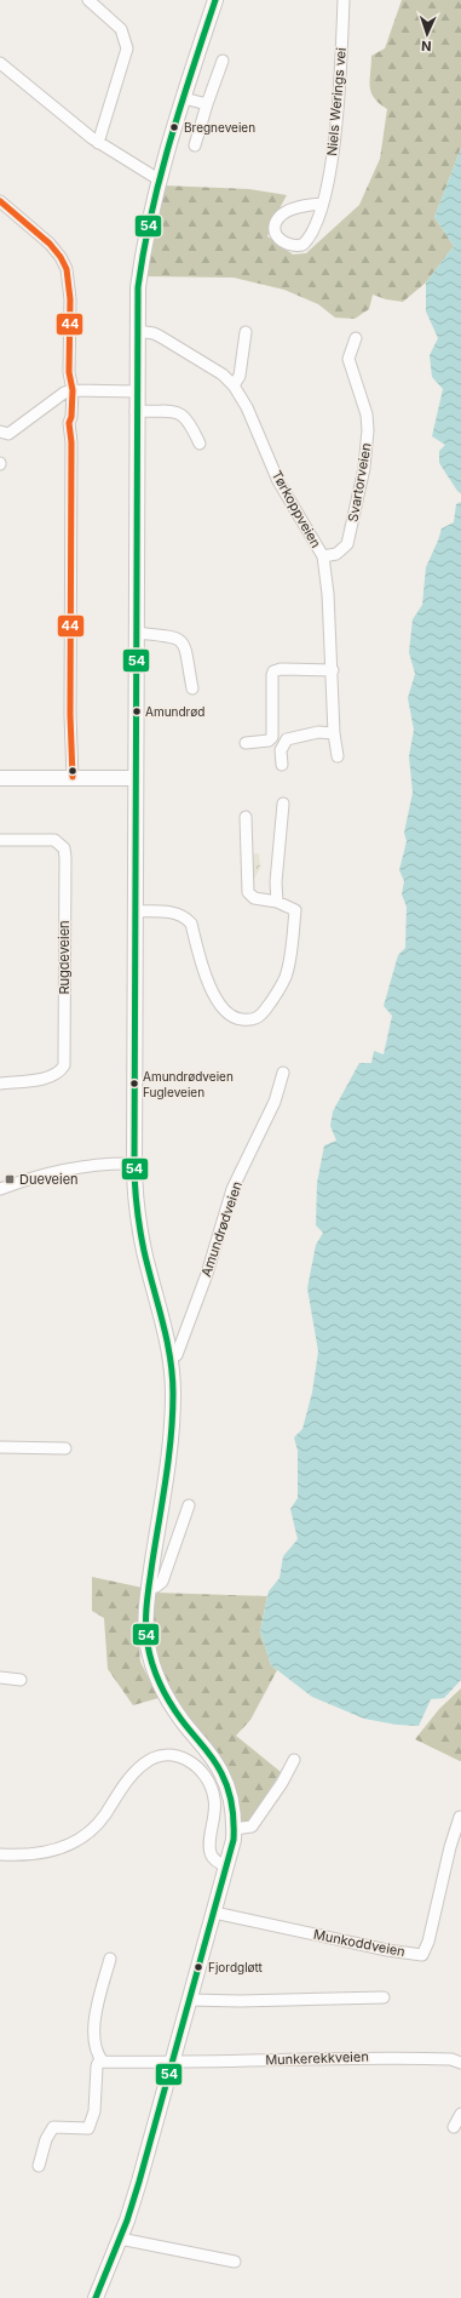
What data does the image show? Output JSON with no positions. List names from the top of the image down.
{
  "streets": {
    "street": [
      "Niels Werings vei",
      "Svartorveien",
      "Tørkoppveien",
      "Rugdeveien",
      "Amundrødveien",
      "Munkoddveien",
      "Munkerekkveien"
    ]
  },
  "crossings": [
    ["Svartorveien", "Tørkoppveien"]
  ],
  "places": {
    "other": [
      "Bregneveien",
      "Amundrød",
      "Amundrødveien Fugleveien",
      "Fjordgløtt"
    ],
    "transit": ["Dueveien"]
  },
  "lines": ["transit line 54", "transit line 44"],
  "north": "bottom"
}
